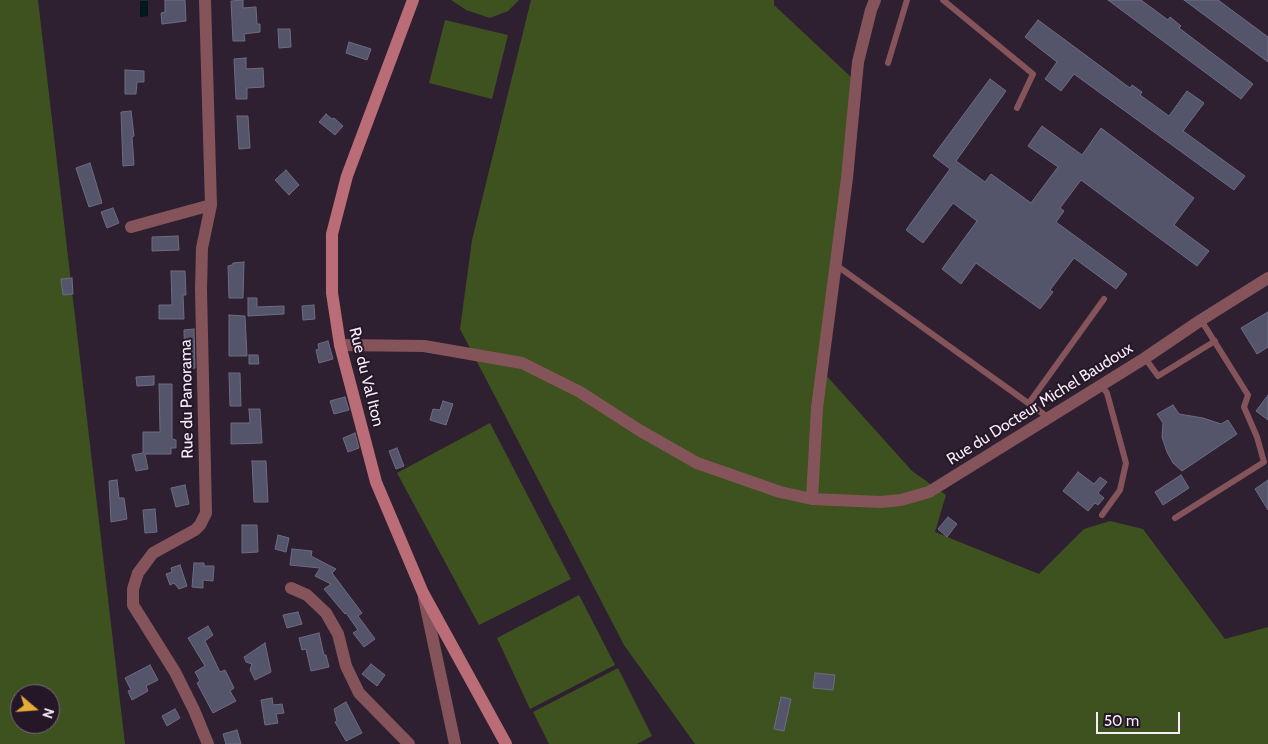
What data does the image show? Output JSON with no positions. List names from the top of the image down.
{
  "streets": {
    "street": ["Rue du Val Iton", "Rue du Panorama", "Rue du Docteur Michel Baudoux"]
  },
  "crossings": [
    ["Rue du Val Iton", "Rue du Docteur Michel Baudoux"]
  ],
  "scale_bar": "50 m",
  "north": "right"
}
